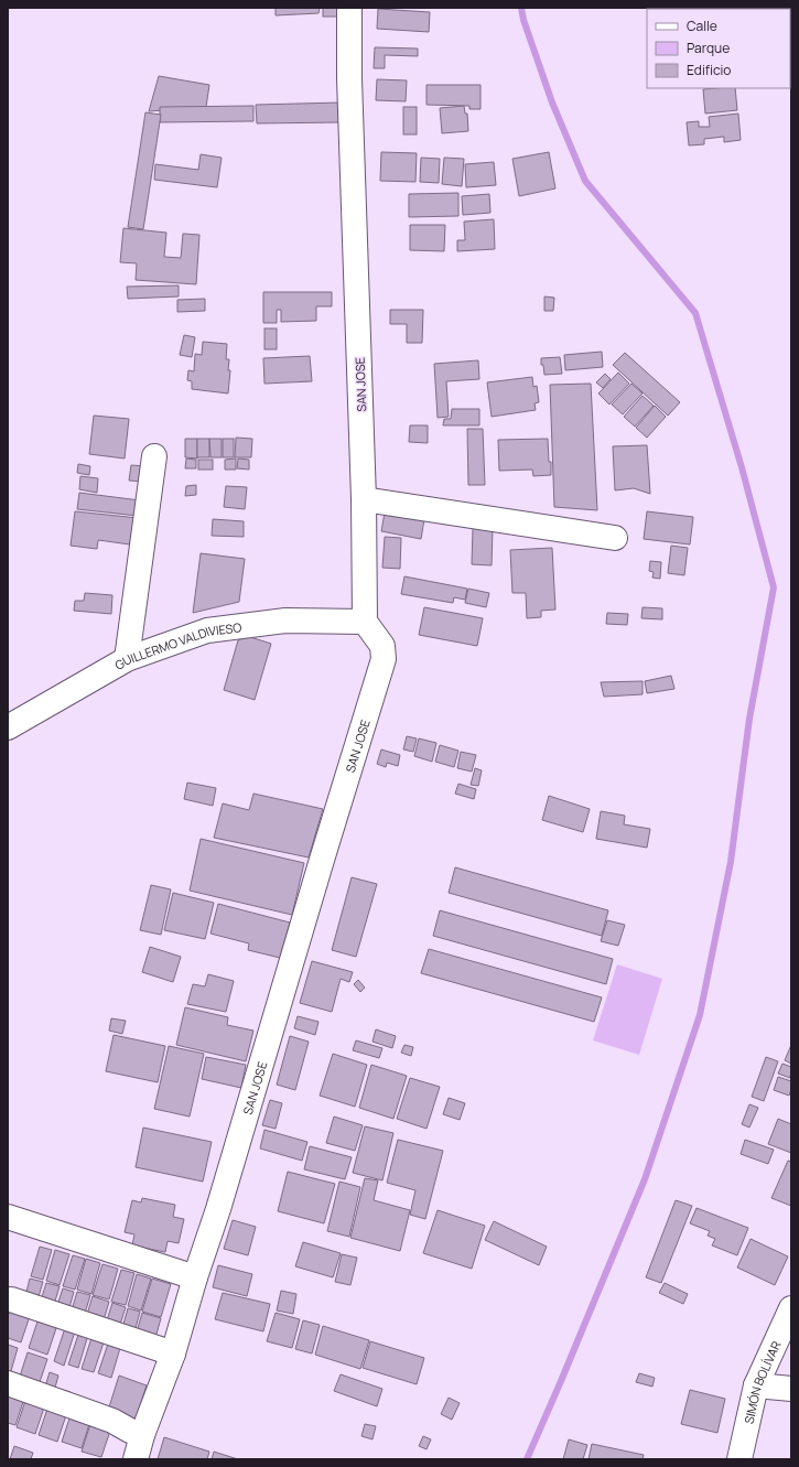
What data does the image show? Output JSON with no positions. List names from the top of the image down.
{
  "streets": {
    "street": ["SAN JOSE", "GUILLERMO VALDIVIESO", "SIMÓN BOLÍVAR"]
  },
  "crossings": [
    ["SAN JOSE", "GUILLERMO VALDIVIESO"]
  ],
  "legend": ["Calle", "Parque", "Edificio"]
}
